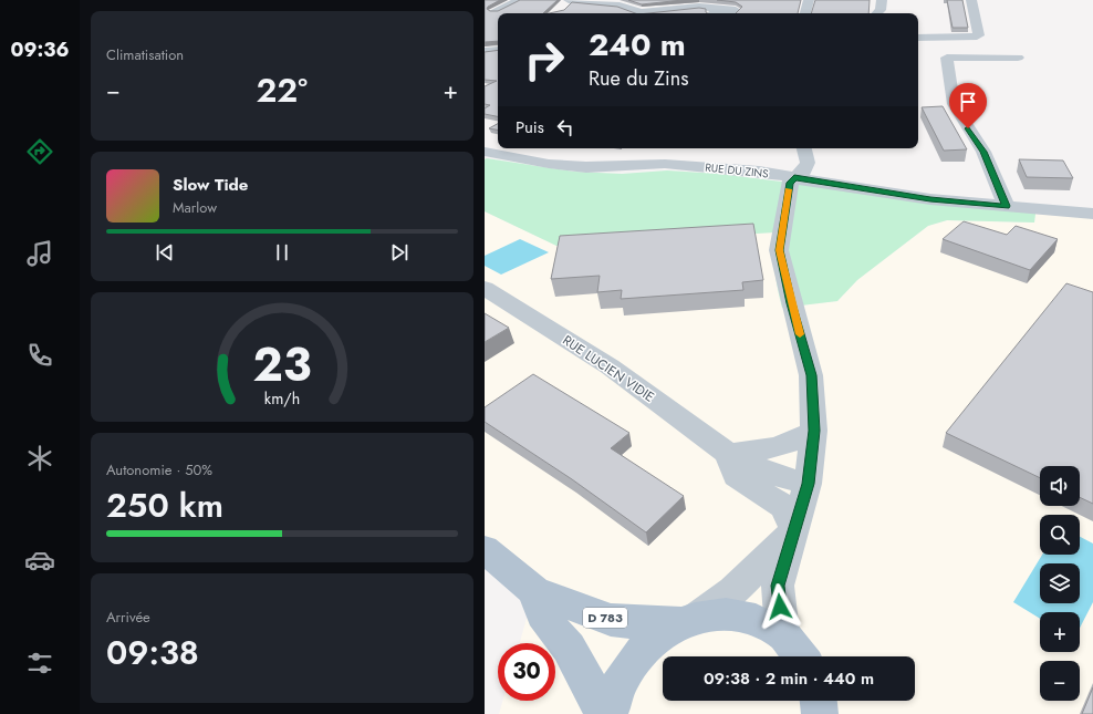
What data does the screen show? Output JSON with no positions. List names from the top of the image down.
{
  "streets": {
    "main road": ["D 783"],
    "street": ["RUE DU ZINS", "RUE LUCIEN VIDIE"]
  },
  "page": {
    "tabs": "09:36",
    "tile": [
      "Climatisation",
      ["Autonomie · 50%", "250 km"],
      ["Arrivée", "09:38"]
    ],
    "turn": ["240 m", "Rue du Zins"],
    "heat": ["−", "22°", "+"],
    "then": "Puis",
    "song": ["Slow Tide", "Marlow"],
    "map_buttons": ["+", "−"],
    "limit": "30",
    "trip": "09:38 · 2 min · 440 m",
    "gauge": ["23", "km/h"]
  }
}
